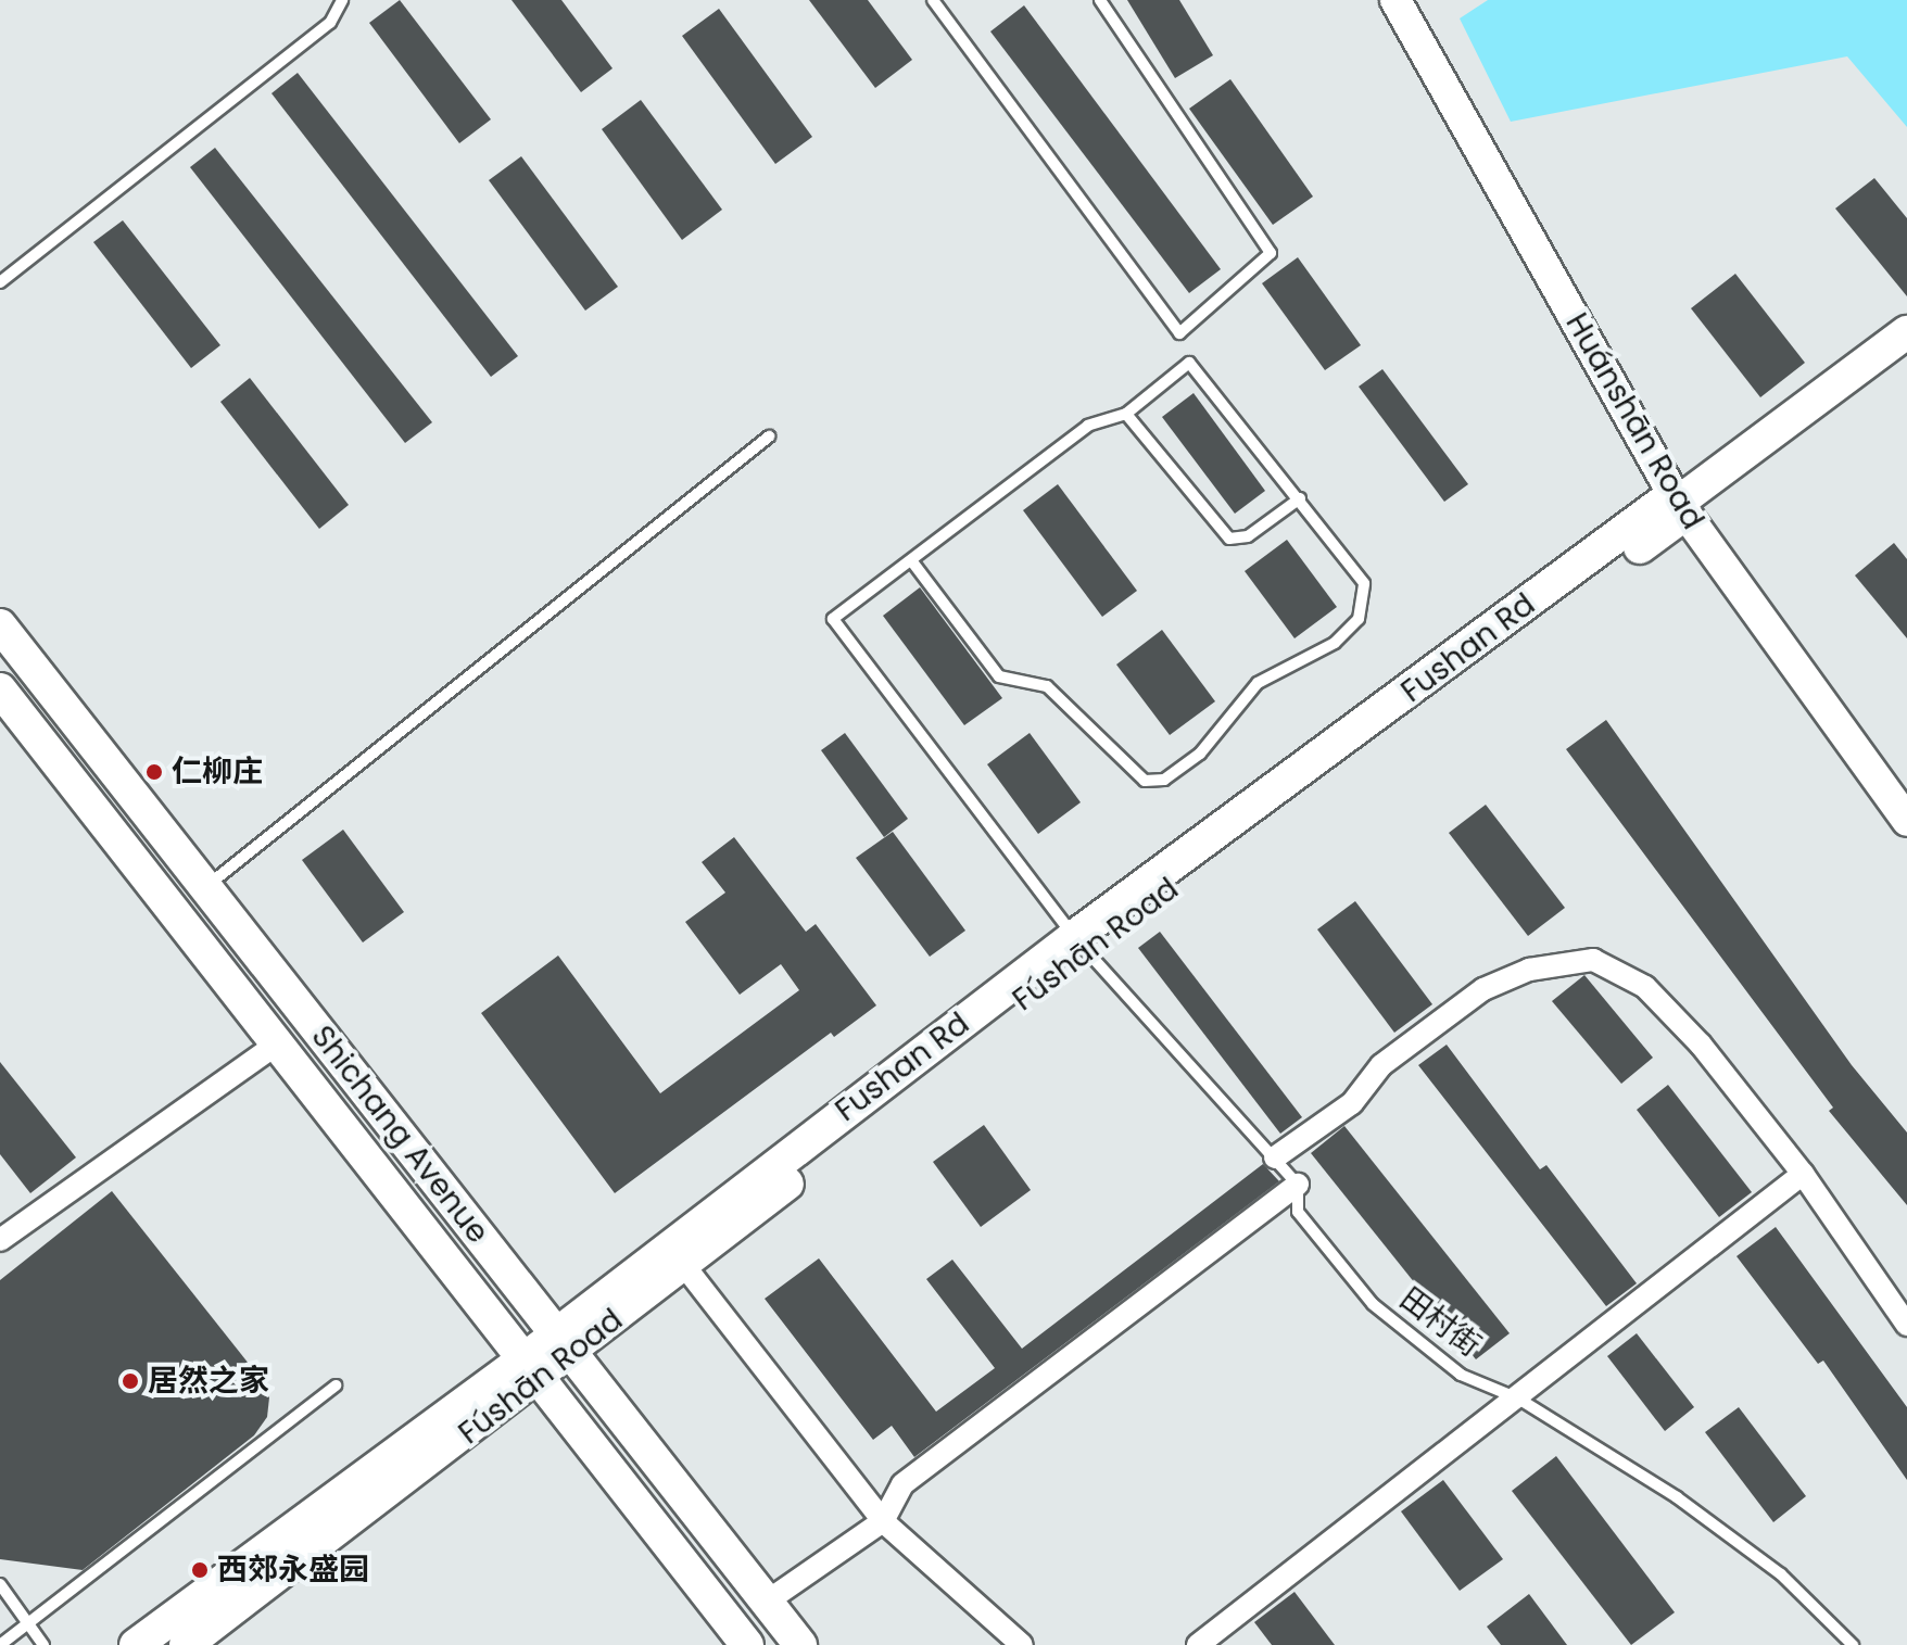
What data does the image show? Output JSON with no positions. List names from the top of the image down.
{
  "streets": {
    "main road": [
      "Huánshān Road",
      "Fushan Rd",
      "Fúshān Road",
      "Shichang Avenue"
    ],
    "lane": ["田村街"]
  },
  "crossings": [
    ["Huánshān Road", "Fushan Rd"],
    ["Fushan Rd", "Fúshān Road"],
    ["Fushan Rd", "Shichang Avenue"],
    ["Fushan Rd", "田村街"],
    ["Fúshān Road", "Shichang Avenue"]
  ],
  "places": ["仁柳庄", "居然之家", "西郊永盛园"]
}
